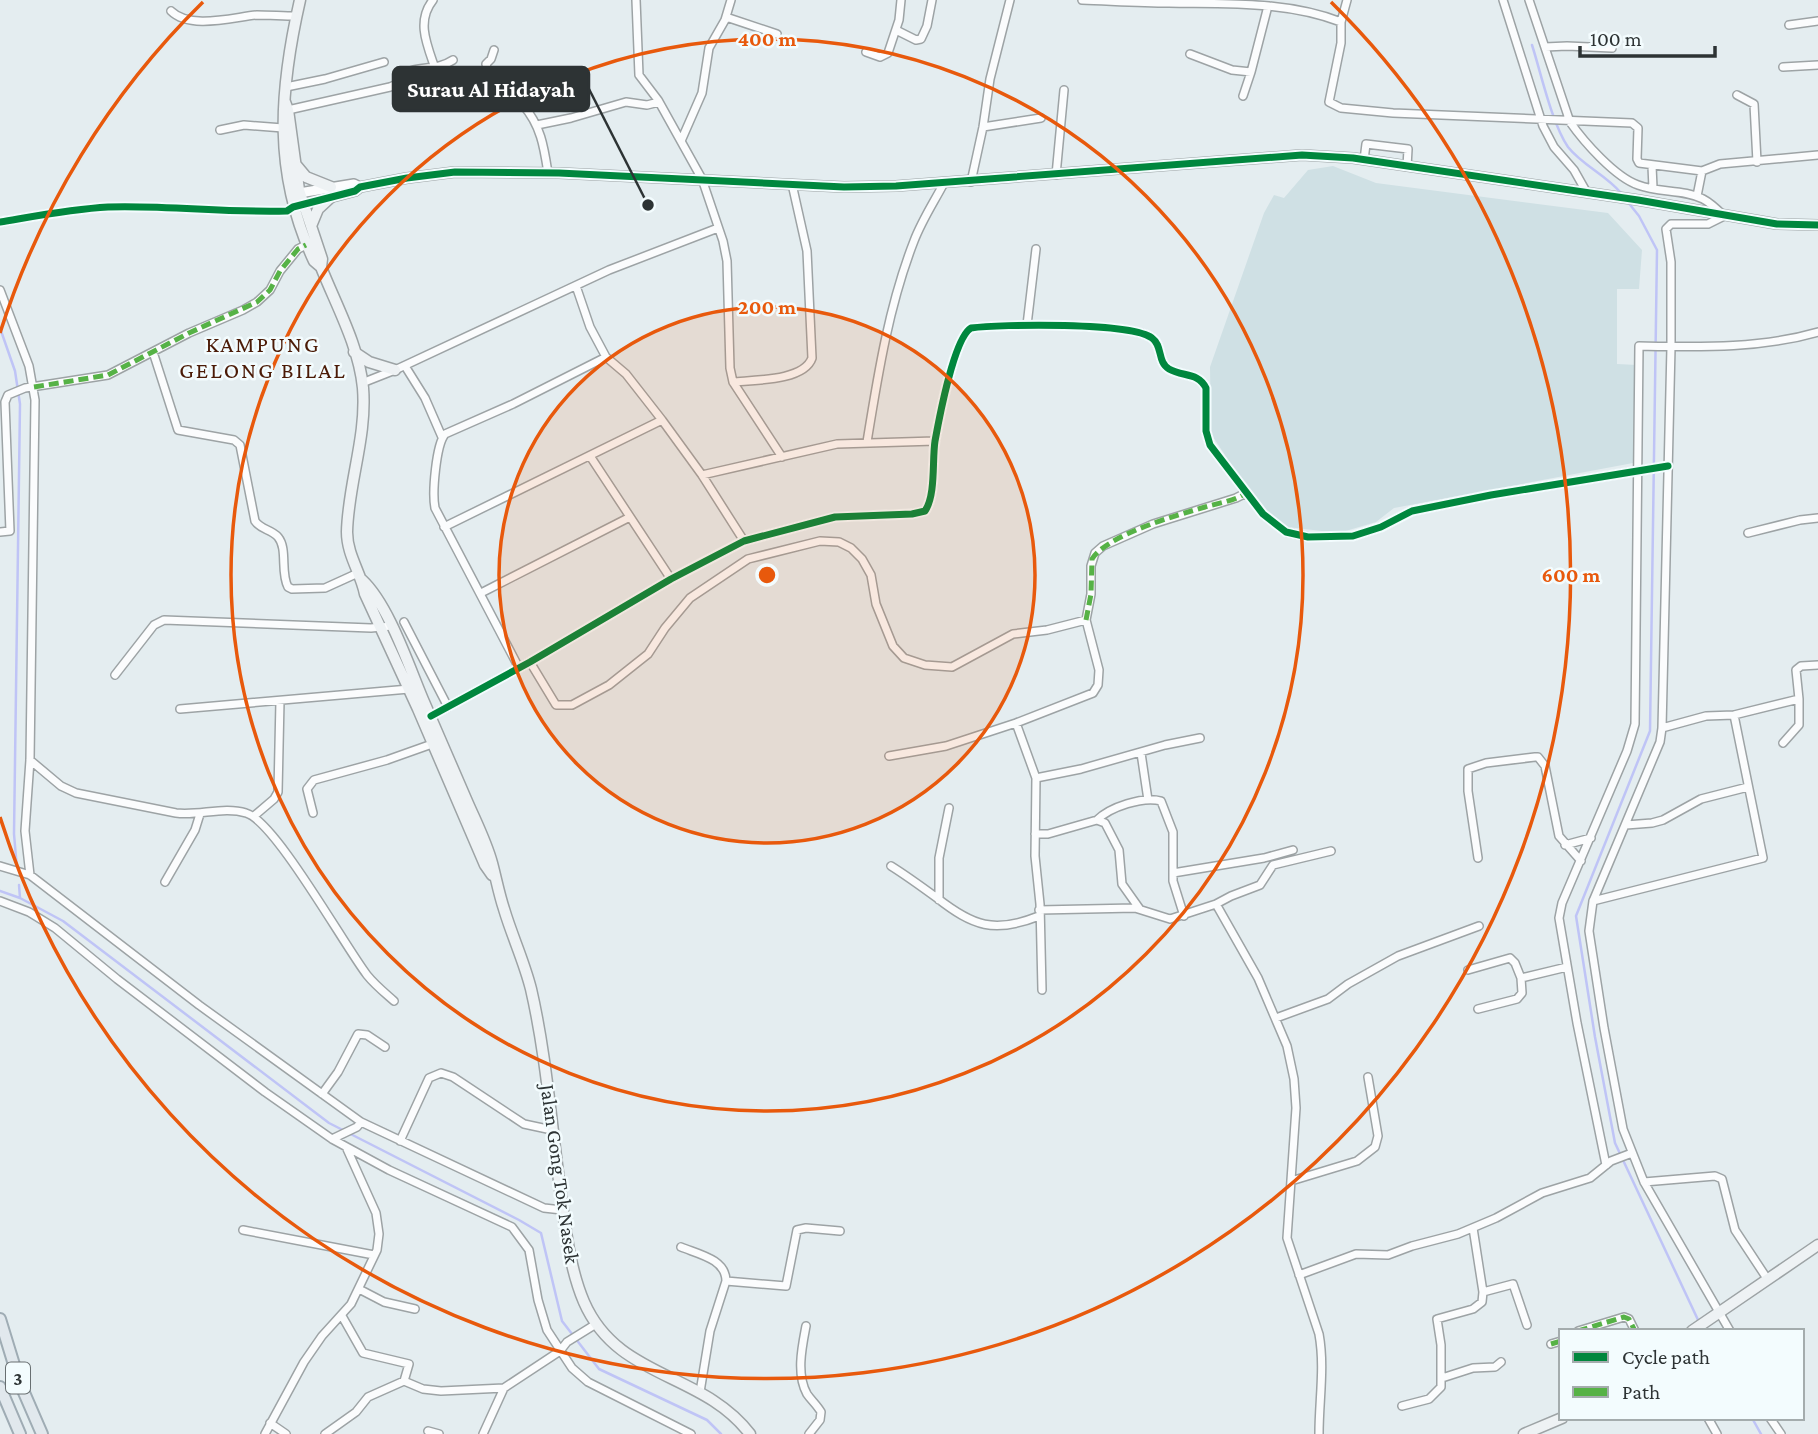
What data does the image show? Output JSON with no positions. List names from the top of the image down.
{
  "streets": {
    "main road": ["Jalan Gong Tok Nasek", "3"]
  },
  "districts": ["KAMPUNG GELONG BILAL"],
  "places": ["Surau Al Hidayah"],
  "legend": ["Cycle path", "Path"],
  "scale_bar": "100 m",
  "rings": ["400 m", "200 m", "600 m"]
}
